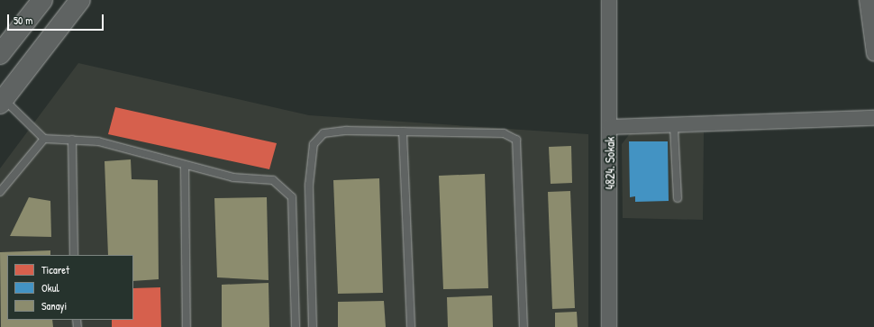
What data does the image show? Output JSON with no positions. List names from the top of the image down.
{
  "streets": {
    "street": ["4824. Sokak"]
  },
  "legend": ["Ticaret", "Okul", "Sanayi"],
  "scale_bar": "50 m"
}
